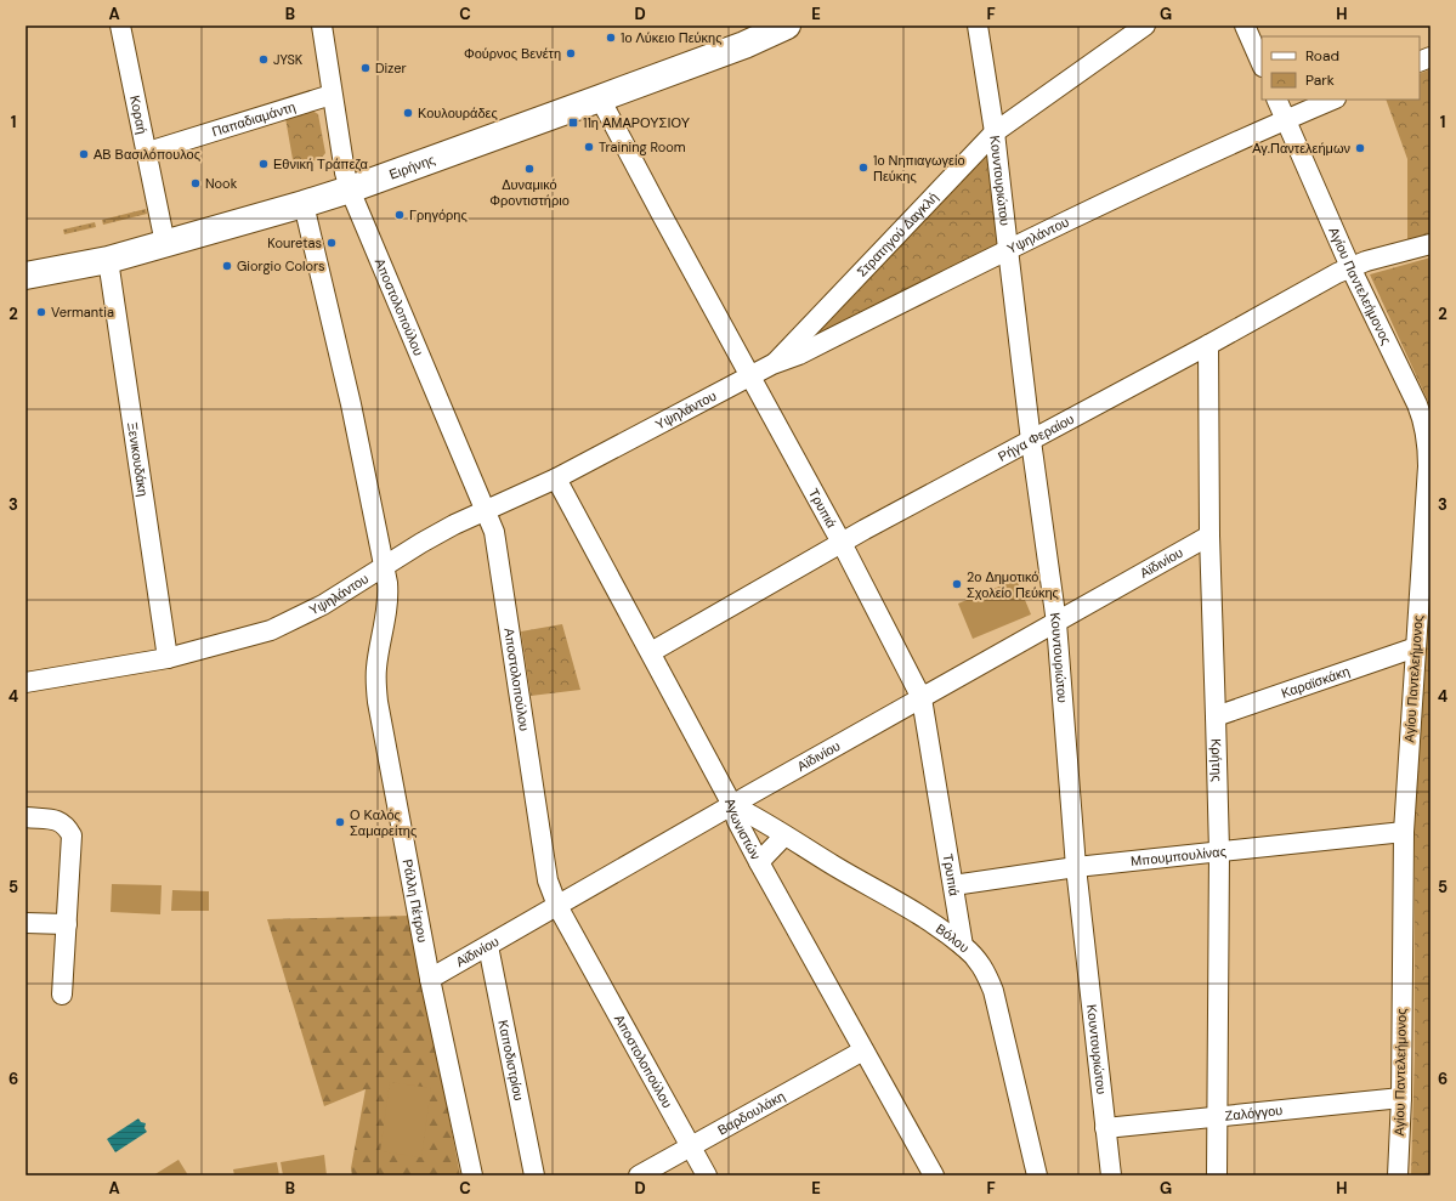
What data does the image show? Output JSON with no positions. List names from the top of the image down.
{
  "streets": {
    "main road": ["Ειρήνης"],
    "street": [
      "Κοραή",
      "Παπαδιαμάντη",
      "Κουντουριώτου",
      "Στρατηγού Δαγκλή",
      "Υψηλάντου",
      "Αγίου Παντελεήμονος",
      "Αποστολοπούλου",
      "Ρήγα Φεραίου",
      "Ξενικουδάκη",
      "Τρυπιά",
      "Αϊδινίου",
      "Καραϊσκάκη",
      "Κρήτης",
      "Αγωνιστών",
      "Μπουμπουλίνας",
      "Ράλλη Πέτρου",
      "Βόλου",
      "Καποδιστρίου",
      "Βαρδουλάκη",
      "Ζαλόγγου"
    ]
  },
  "crossings": [
    ["Κοραή", "Παπαδιαμάντη"],
    ["Κοραή", "Ειρήνης"],
    ["Παπαδιαμάντη", "Αποστολοπούλου"],
    ["Ειρήνης", "Αποστολοπούλου"],
    ["Ειρήνης", "Ξενικουδάκη"],
    ["Ειρήνης", "Τρυπιά"],
    ["Ειρήνης", "Ράλλη Πέτρου"],
    ["Κουντουριώτου", "Στρατηγού Δαγκλή"],
    ["Κουντουριώτου", "Υψηλάντου"],
    ["Κουντουριώτου", "Ρήγα Φεραίου"],
    ["Κουντουριώτου", "Αϊδινίου"],
    ["Κουντουριώτου", "Μπουμπουλίνας"],
    ["Κουντουριώτου", "Ζαλόγγου"],
    ["Στρατηγού Δαγκλή", "Υψηλάντου"],
    ["Υψηλάντου", "Αγίου Παντελεήμονος"],
    ["Υψηλάντου", "Αποστολοπούλου"],
    ["Υψηλάντου", "Ξενικουδάκη"],
    ["Υψηλάντου", "Τρυπιά"],
    ["Υψηλάντου", "Αγωνιστών"],
    ["Υψηλάντου", "Ράλλη Πέτρου"],
    ["Αγίου Παντελεήμονος", "Ρήγα Φεραίου"],
    ["Αγίου Παντελεήμονος", "Καραϊσκάκη"],
    ["Αγίου Παντελεήμονος", "Μπουμπουλίνας"],
    ["Αγίου Παντελεήμονος", "Ζαλόγγου"],
    ["Αποστολοπούλου", "Αϊδινίου"],
    ["Αποστολοπούλου", "Βαρδουλάκη"],
    ["Ρήγα Φεραίου", "Τρυπιά"],
    ["Ρήγα Φεραίου", "Κρήτης"],
    ["Ρήγα Φεραίου", "Αγωνιστών"],
    ["Τρυπιά", "Αϊδινίου"],
    ["Τρυπιά", "Μπουμπουλίνας"],
    ["Τρυπιά", "Βόλου"],
    ["Αϊδινίου", "Κρήτης"],
    ["Αϊδινίου", "Αγωνιστών"],
    ["Αϊδινίου", "Ράλλη Πέτρου"],
    ["Αϊδινίου", "Βόλου"],
    ["Αϊδινίου", "Καποδιστρίου"],
    ["Καραϊσκάκη", "Κρήτης"],
    ["Κρήτης", "Μπουμπουλίνας"],
    ["Κρήτης", "Ζαλόγγου"],
    ["Αγωνιστών", "Βόλου"],
    ["Αγωνιστών", "Βαρδουλάκη"]
  ],
  "places": {
    "other": [
      "1ο Λύκειο Πεύκης",
      "Φούρνος Βενέτη",
      "JYSK",
      "Dizer",
      "Κουλουράδες",
      "Training Room",
      "Αγ.Παντελεήμων",
      "ΑΒ Βασιλόπουλος",
      "Εθνική Τράπεζα",
      "1ο Νηπιαγωγείο Πεύκης",
      "Δυναμικό Φροντιστήριο",
      "Nook",
      "Γρηγόρης",
      "Kouretas",
      "Giorgio Colors",
      "Vermantia",
      "2ο Δημοτικό Σχολείο Πεύκης",
      "Ο Καλός Σαμαρείτης"
    ],
    "transit": ["11η ΑΜΑΡΟΥΣΙΟΥ"]
  },
  "legend": ["Road", "Park"],
  "grid": {
    "columns": [
      "A",
      "B",
      "C",
      "D",
      "E",
      "F",
      "G",
      "H"
    ],
    "rows": [
      "1",
      "2",
      "3",
      "4",
      "5",
      "6"
    ]
  }
}
